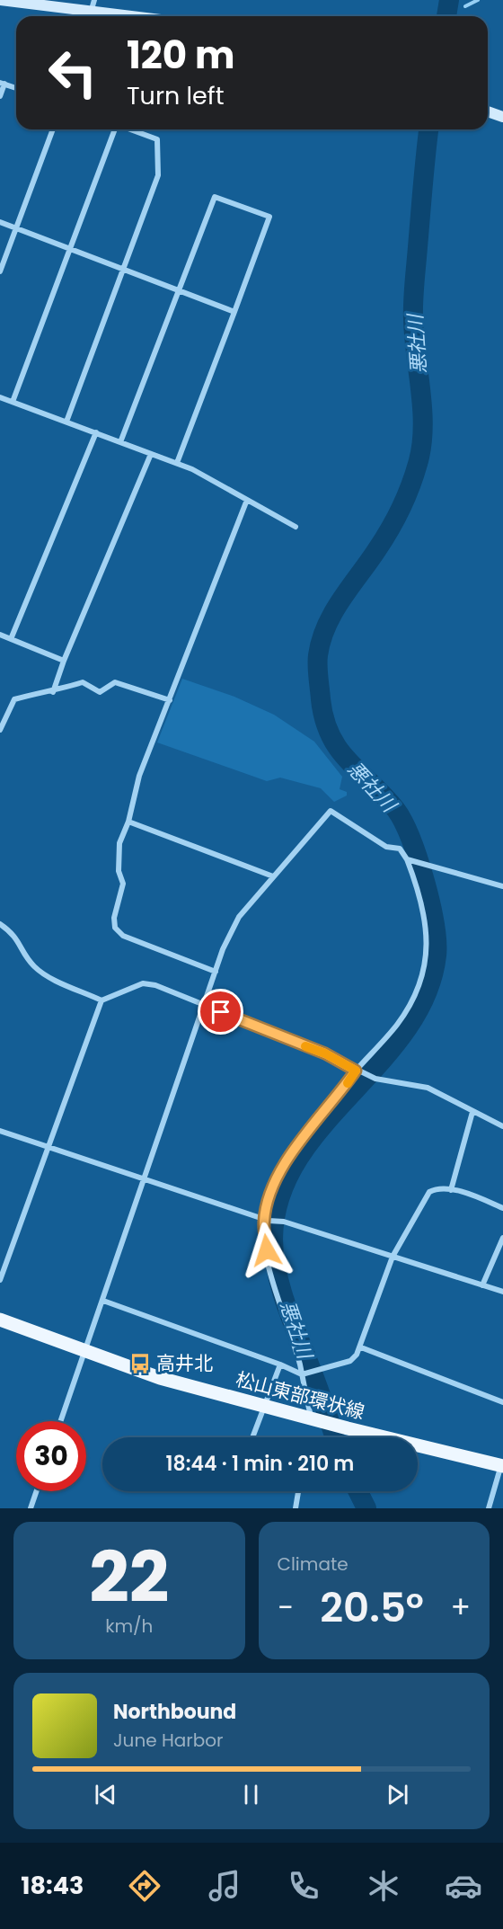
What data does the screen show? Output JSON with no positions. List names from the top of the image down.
{
  "streets": {
    "main road": ["松山東部環状線"]
  },
  "water": ["悪社川"],
  "places": {
    "bus stop": ["高井北"]
  },
  "page": {
    "turn": ["120 m", "Turn left"],
    "limit": "30",
    "trip": "18:44 · 1 min · 210 m",
    "tile": [
      ["22", "km/h"],
      "Climate"
    ],
    "heat": ["−", "20.5°", "+"],
    "song": ["Northbound", "June Harbor"],
    "tabs": "18:43"
  }
}
